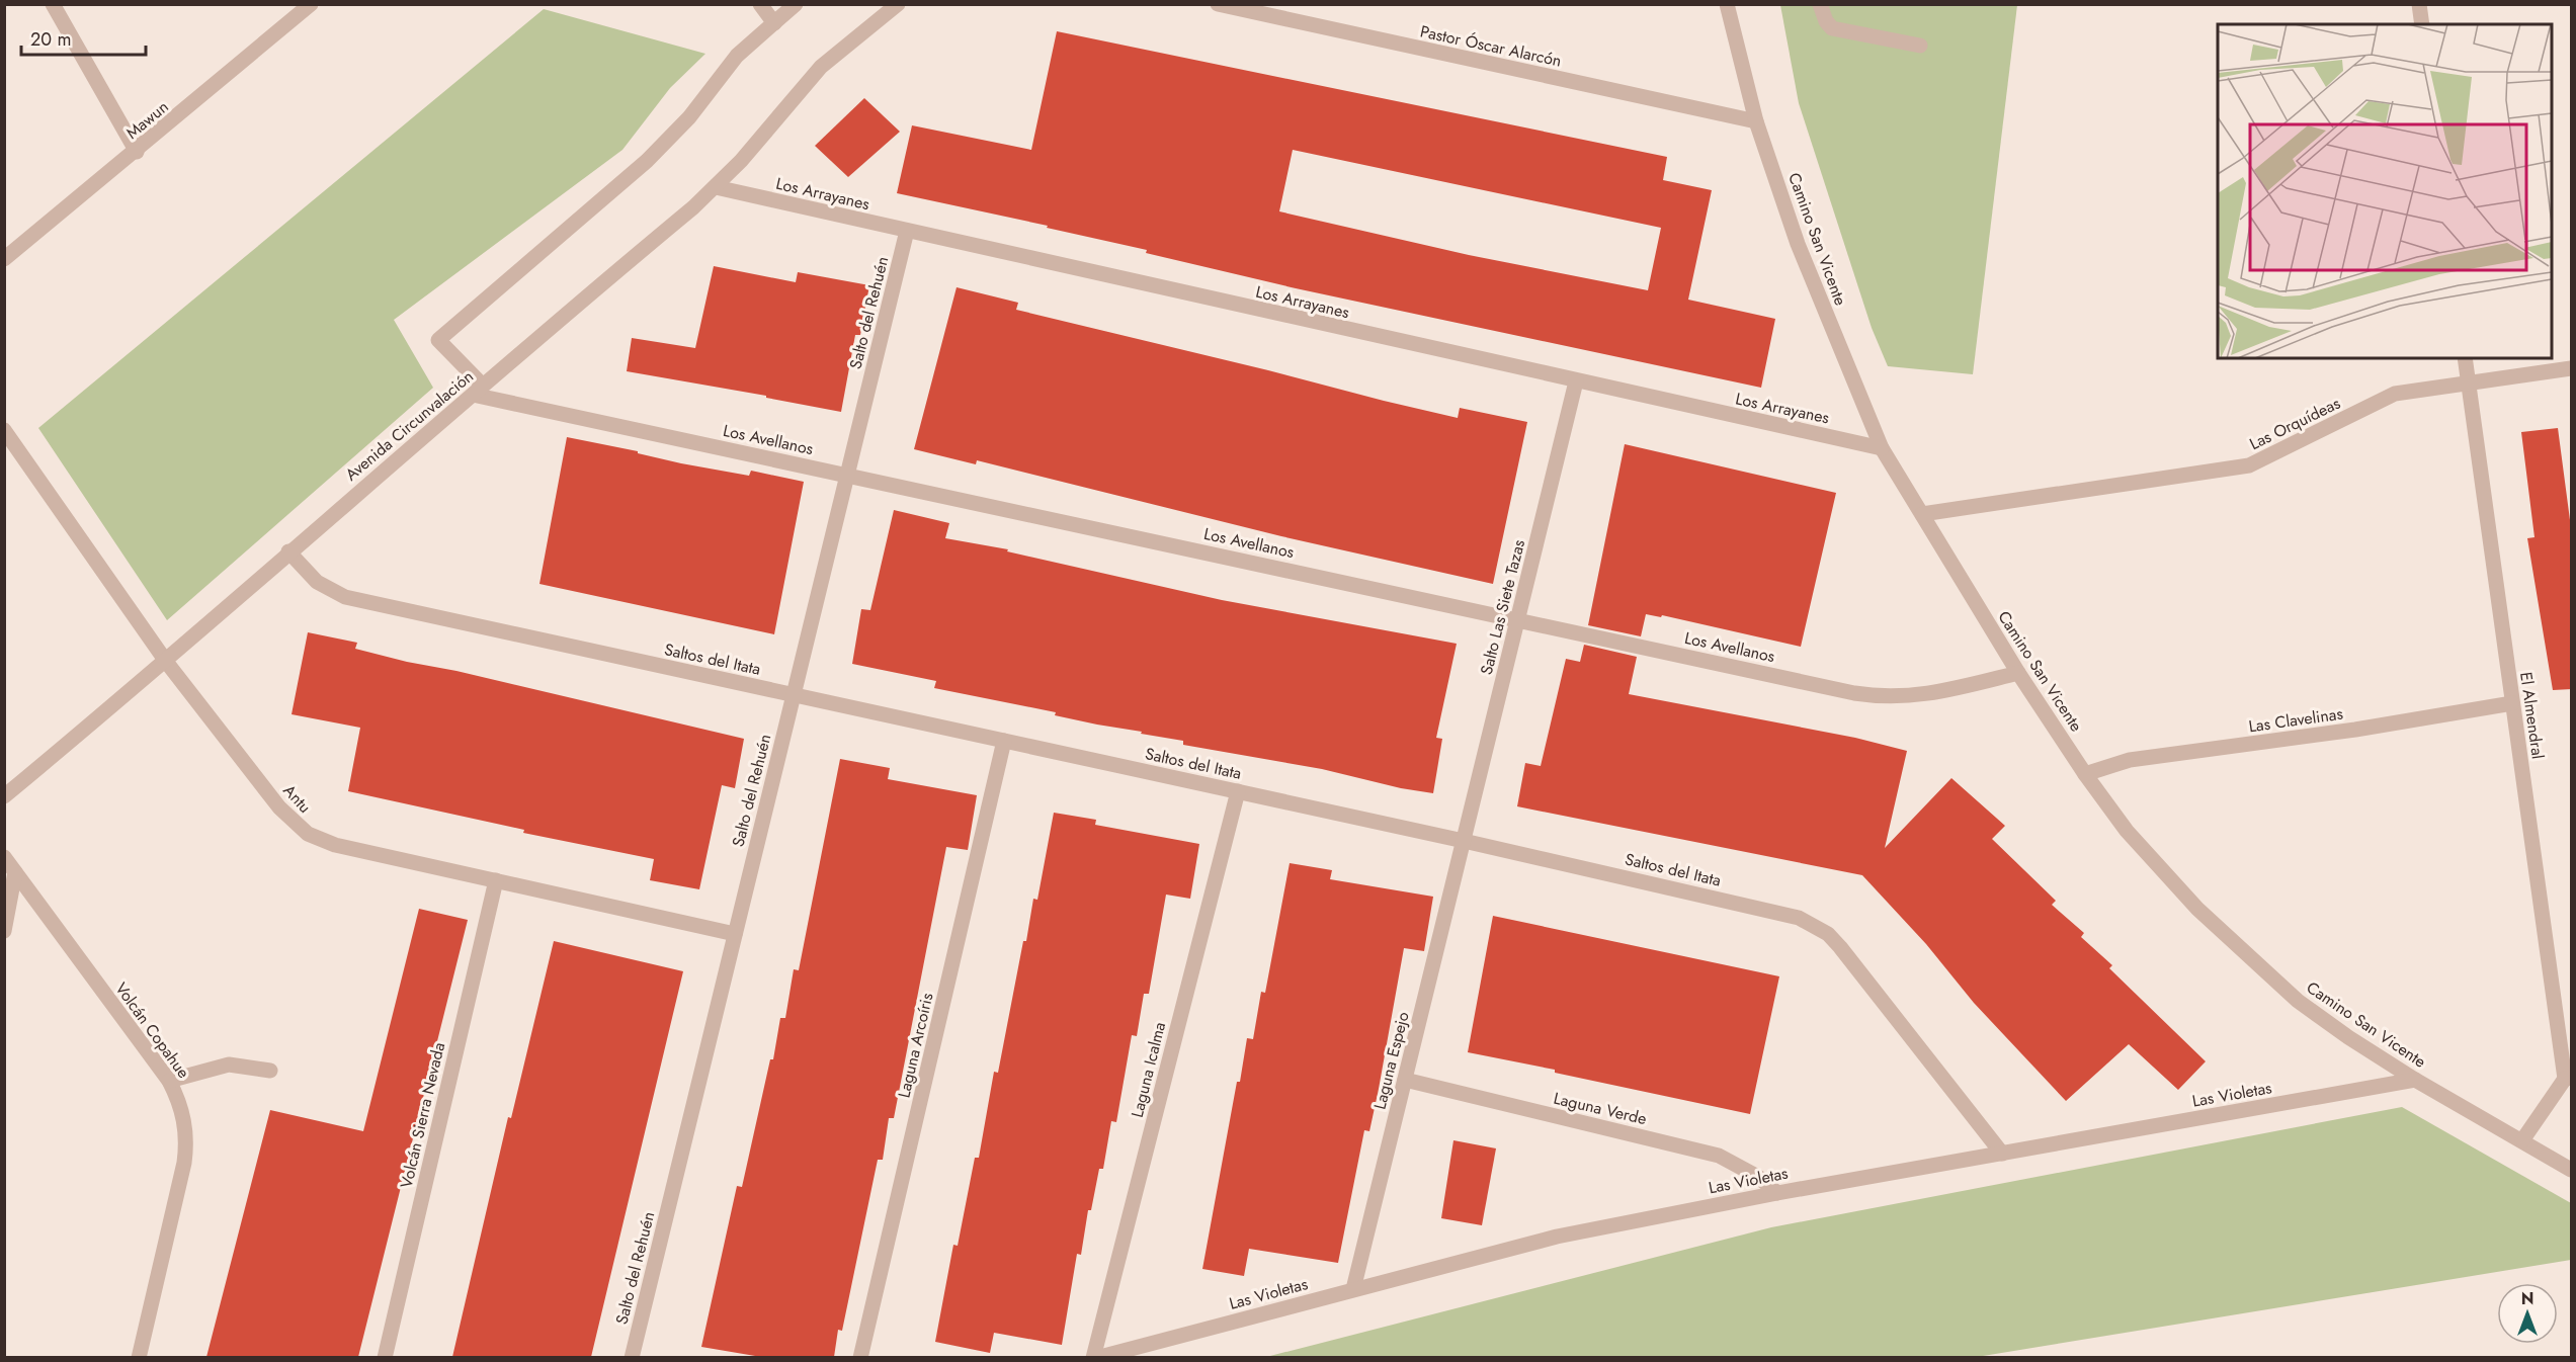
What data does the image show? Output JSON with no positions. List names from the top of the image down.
{
  "streets": {
    "street": [
      "Pastor Óscar Alarcón",
      "Mawun",
      "Los Arrayanes",
      "Camino San Vicente",
      "Salto del Rehuén",
      "Las Orquídeas",
      "Avenida Circunvalación",
      "Los Avellanos",
      "Salto Las Siete Tazas",
      "Saltos del Itata",
      "El Almendral",
      "Las Clavelinas",
      "Antu",
      "Volcán Copahue",
      "Laguna Arcoíris",
      "Laguna Espejo",
      "Laguna Icalma",
      "Las Violetas",
      "Laguna Verde",
      "Volcán Sierra Nevada"
    ]
  },
  "crossings": [
    ["Pastor Óscar Alarcón", "Camino San Vicente"],
    ["Los Arrayanes", "Camino San Vicente"],
    ["Los Arrayanes", "Salto del Rehuén"],
    ["Los Arrayanes", "Avenida Circunvalación"],
    ["Los Arrayanes", "Salto Las Siete Tazas"],
    ["Camino San Vicente", "Las Orquídeas"],
    ["Camino San Vicente", "Los Avellanos"],
    ["Camino San Vicente", "Las Clavelinas"],
    ["Camino San Vicente", "Las Violetas"],
    ["Salto del Rehuén", "Los Avellanos"],
    ["Salto del Rehuén", "Saltos del Itata"],
    ["Salto del Rehuén", "Antu"],
    ["Las Orquídeas", "El Almendral"],
    ["Avenida Circunvalación", "Los Avellanos"],
    ["Avenida Circunvalación", "Saltos del Itata"],
    ["Avenida Circunvalación", "Antu"],
    ["Los Avellanos", "Salto Las Siete Tazas"],
    ["Salto Las Siete Tazas", "Saltos del Itata"],
    ["Salto Las Siete Tazas", "Laguna Espejo"],
    ["Saltos del Itata", "Laguna Arcoíris"],
    ["Saltos del Itata", "Laguna Espejo"],
    ["Saltos del Itata", "Laguna Icalma"],
    ["Saltos del Itata", "Las Violetas"],
    ["El Almendral", "Las Clavelinas"],
    ["Antu", "Volcán Sierra Nevada"],
    ["Laguna Espejo", "Las Violetas"],
    ["Laguna Espejo", "Laguna Verde"],
    ["Laguna Icalma", "Las Violetas"],
    ["Las Violetas", "Laguna Verde"]
  ],
  "scale_bar": "20 m",
  "north": "top"
}
